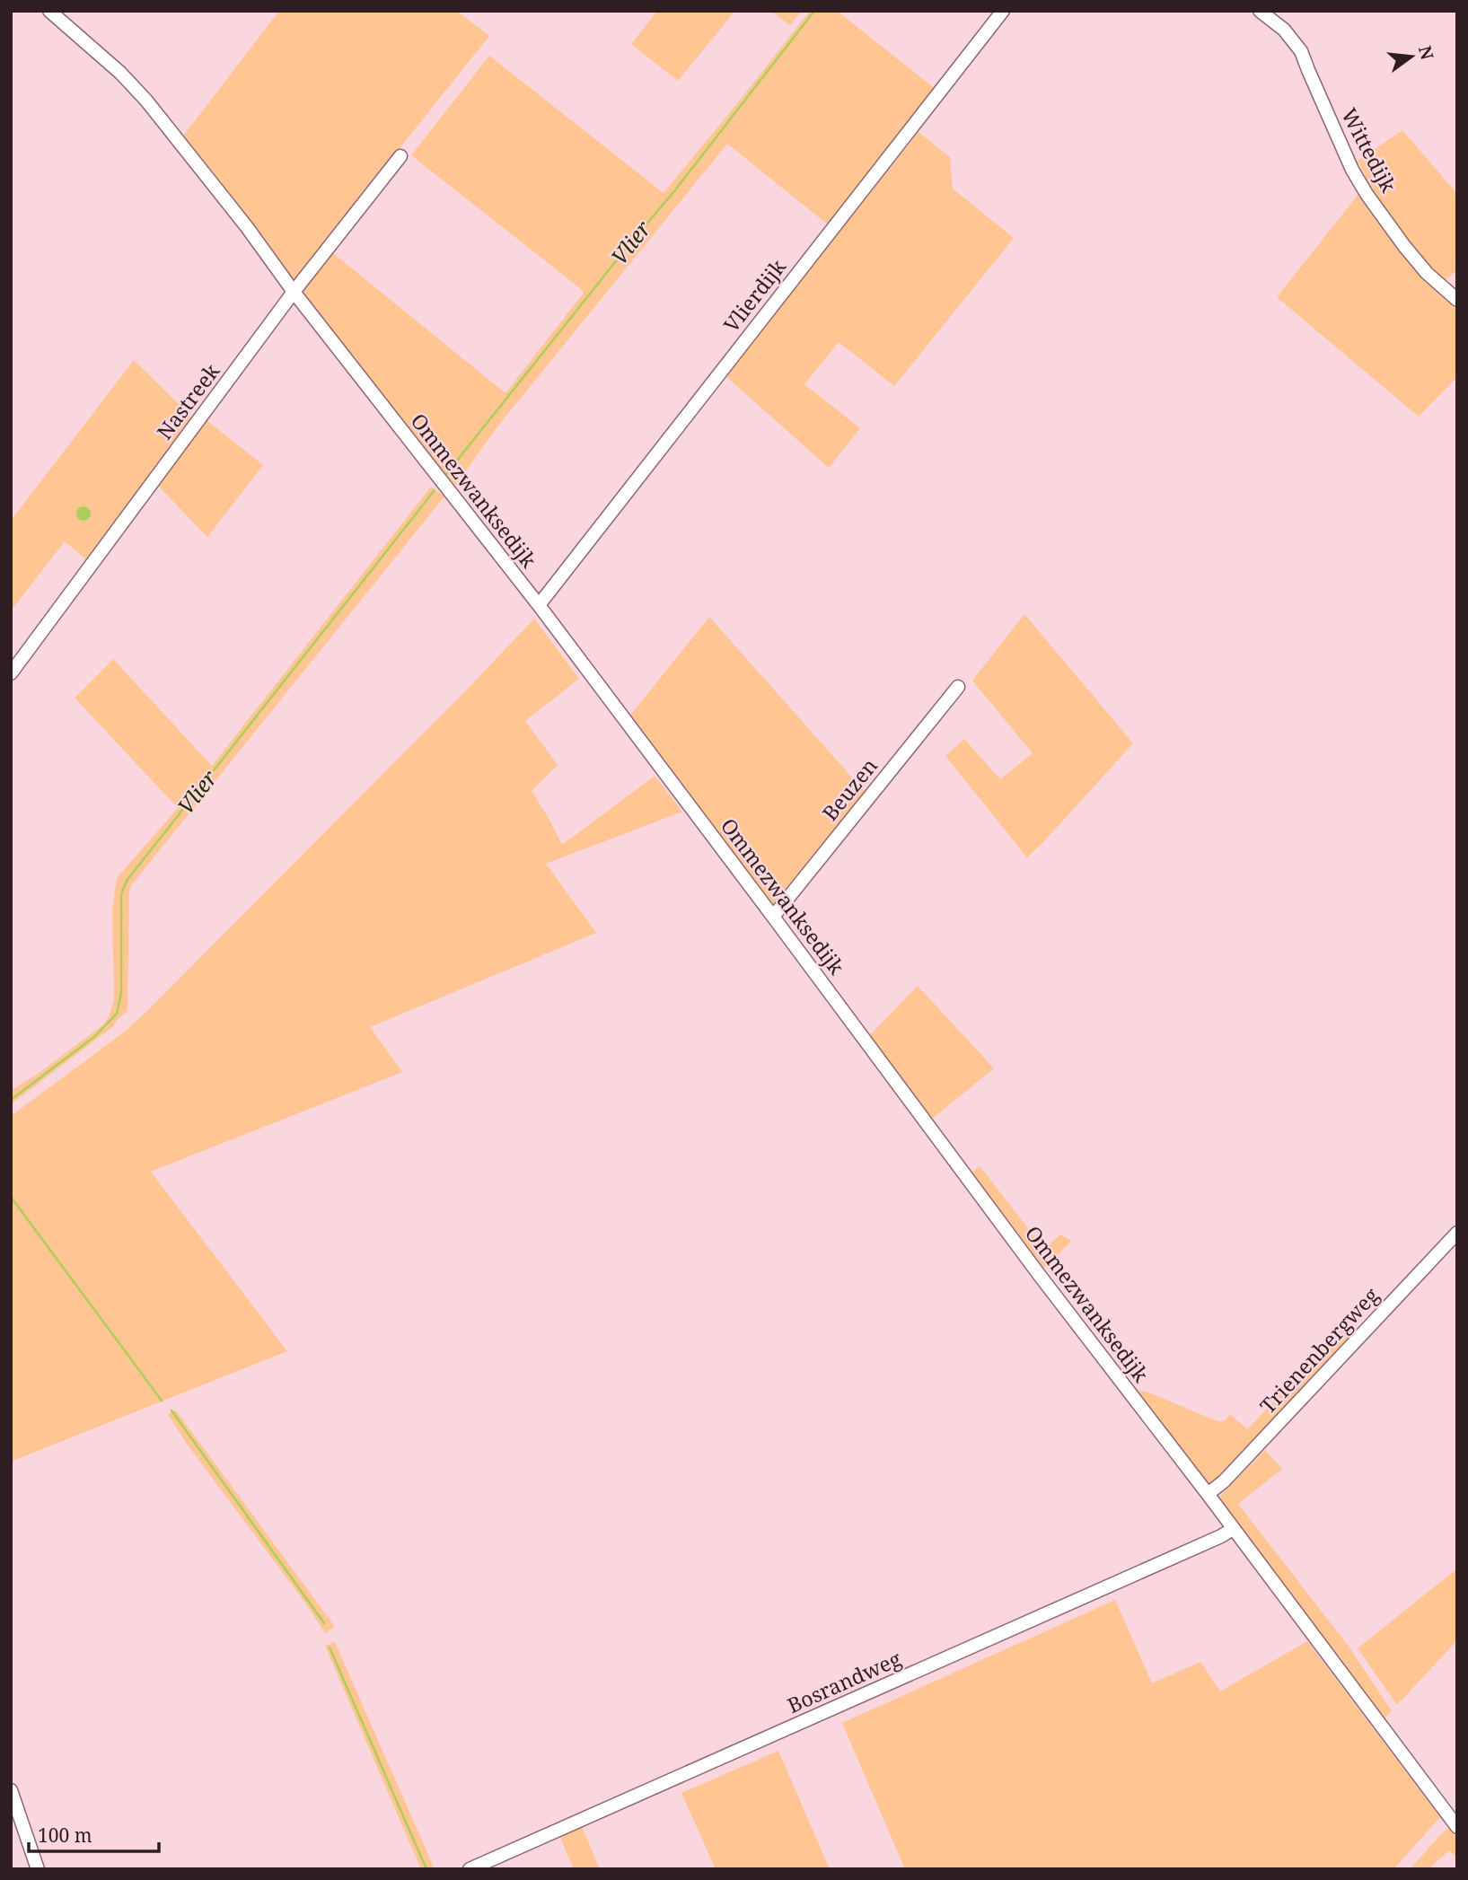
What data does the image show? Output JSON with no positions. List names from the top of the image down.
{
  "streets": {
    "street": [
      "Wittedijk",
      "Vlierdijk",
      "Nastreek",
      "Ommezwanksedijk",
      "Beuzen",
      "Trienenbergweg",
      "Bosrandweg"
    ]
  },
  "crossings": [
    ["Vlierdijk", "Ommezwanksedijk"],
    ["Nastreek", "Ommezwanksedijk"],
    ["Ommezwanksedijk", "Beuzen"],
    ["Ommezwanksedijk", "Trienenbergweg"],
    ["Ommezwanksedijk", "Bosrandweg"]
  ],
  "water": ["Vlier"],
  "scale_bar": "100 m",
  "north": "right"
}
